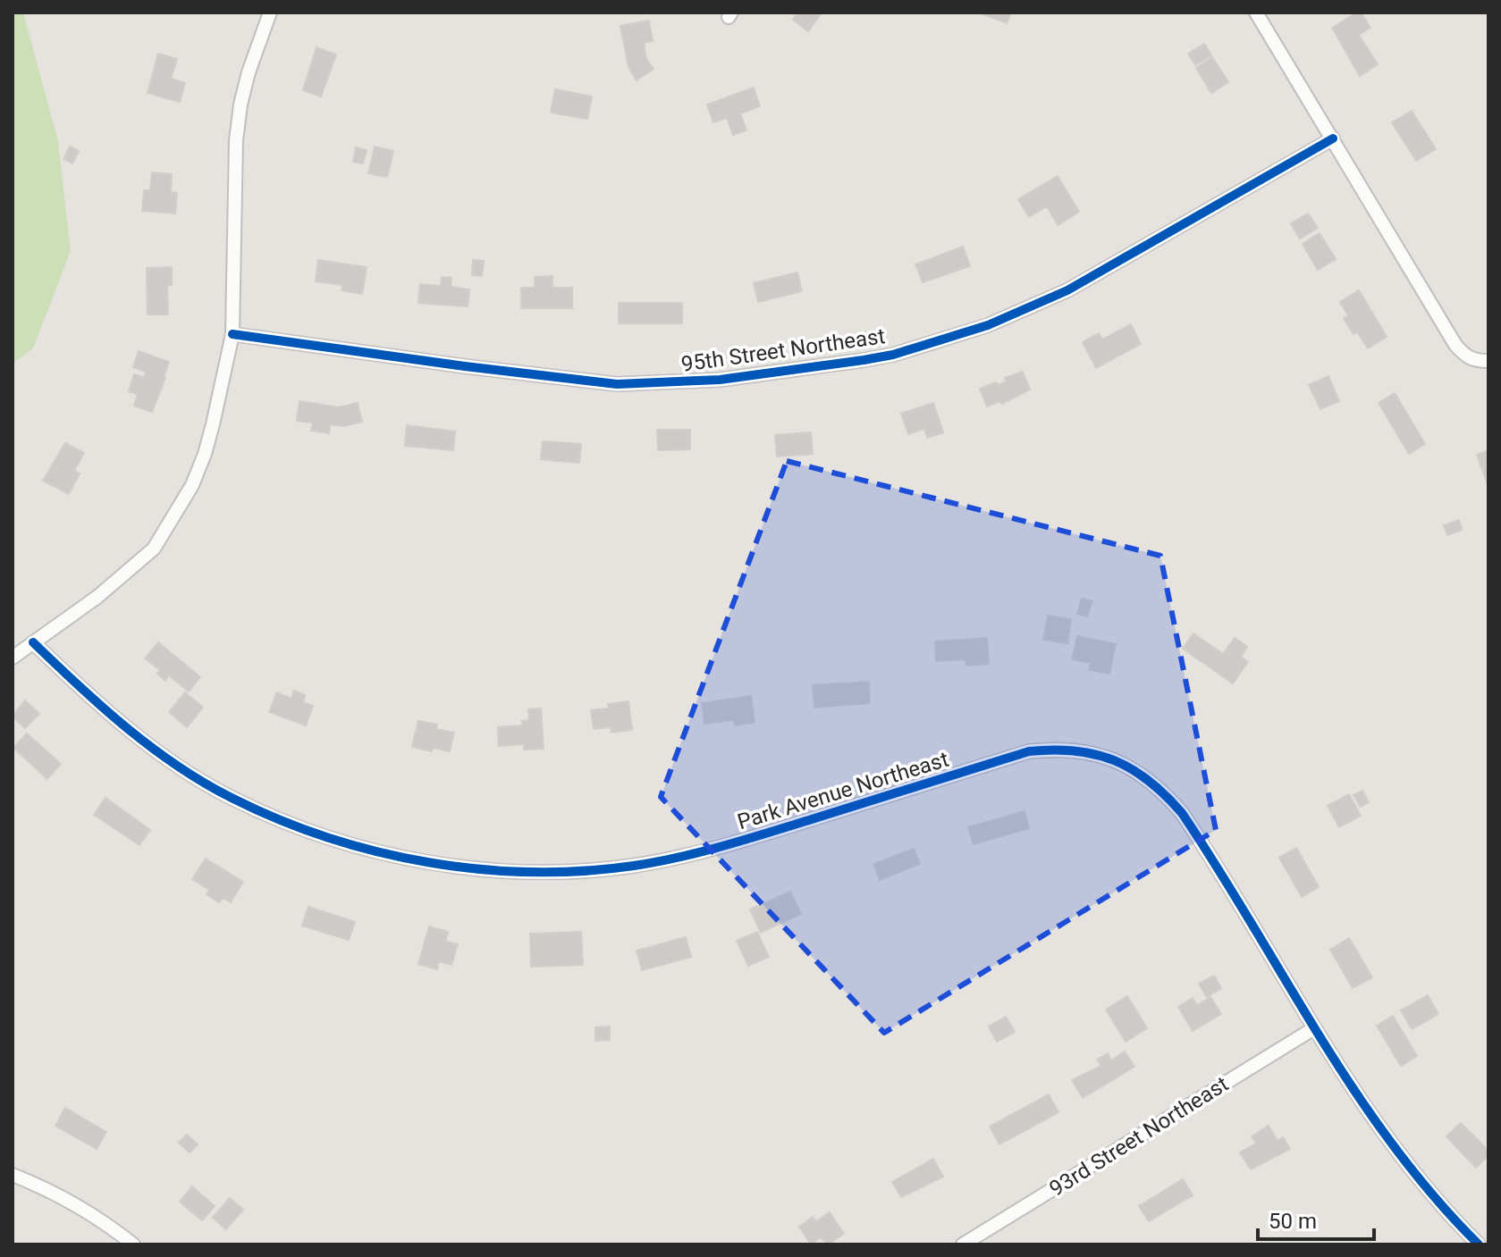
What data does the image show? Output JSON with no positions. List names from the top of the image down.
{
  "streets": {
    "street": ["95th Street Northeast", "Park Avenue Northeast", "93rd Street Northeast"]
  },
  "crossings": [
    ["Park Avenue Northeast", "93rd Street Northeast"]
  ],
  "scale_bar": "50 m"
}
